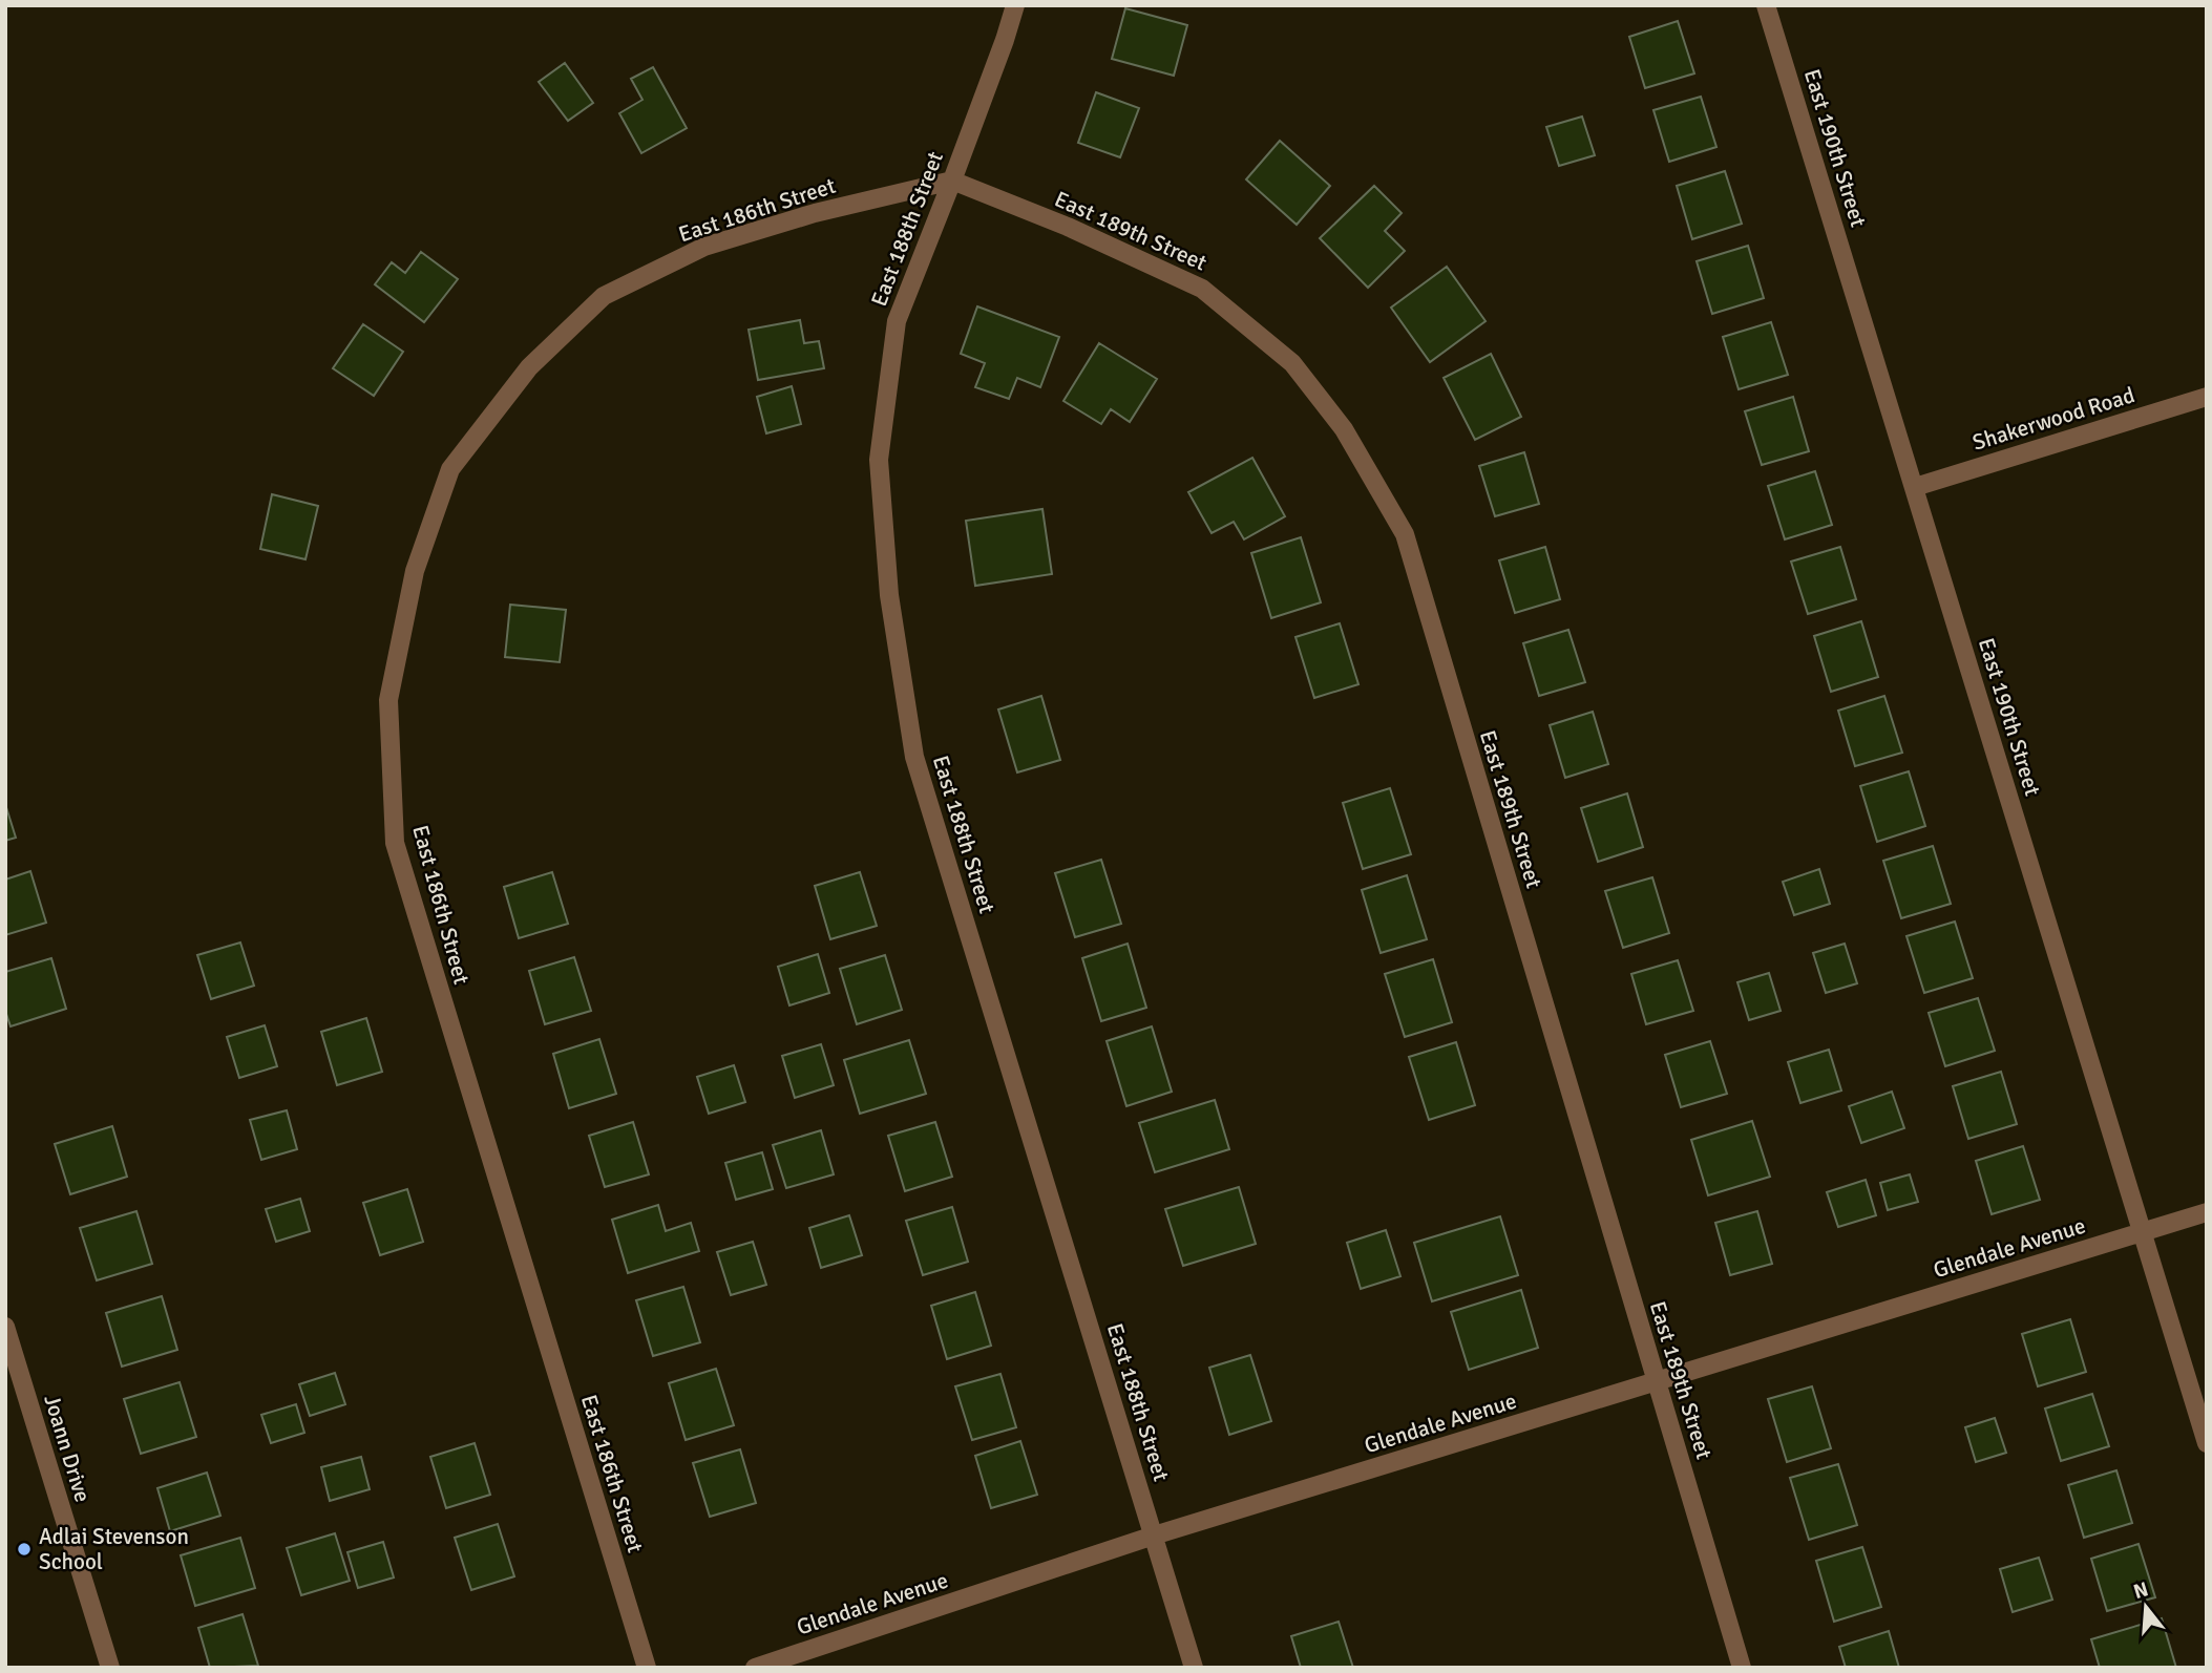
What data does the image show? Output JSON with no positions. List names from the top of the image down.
{
  "streets": {
    "street": [
      "East 190th Street",
      "East 186th Street",
      "East 188th Street",
      "East 189th Street",
      "Shakerwood Road",
      "Glendale Avenue",
      "Joann Drive"
    ]
  },
  "crossings": [
    ["East 190th Street", "Shakerwood Road"],
    ["East 190th Street", "Glendale Avenue"],
    ["East 186th Street", "East 188th Street"],
    ["East 186th Street", "East 189th Street"],
    ["East 188th Street", "East 189th Street"],
    ["East 188th Street", "Glendale Avenue"],
    ["East 189th Street", "Glendale Avenue"]
  ],
  "places": ["Adlai Stevenson School"],
  "north": "top"
}
